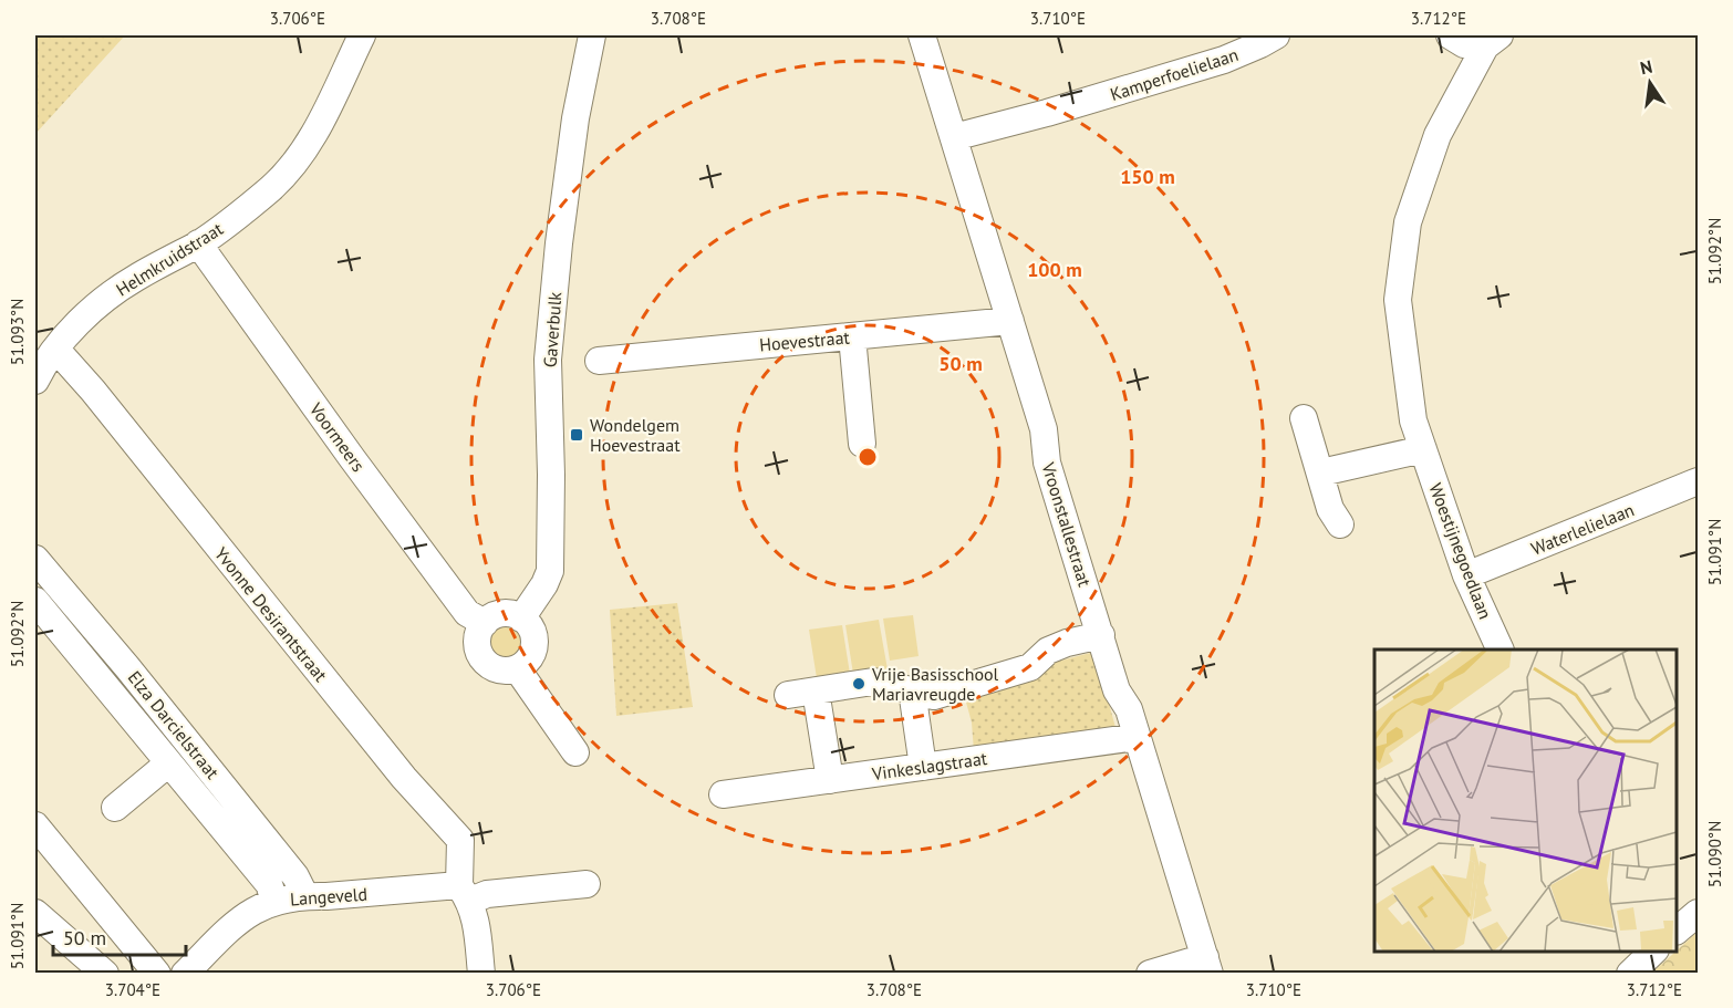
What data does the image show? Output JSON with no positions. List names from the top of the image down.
{
  "streets": {
    "street": [
      "Kamperfoelielaan",
      "Helmkruidstraat",
      "Gaverbulk",
      "Hoevestraat",
      "Voormeers",
      "Vroonstallestraat",
      "Waterlelielaan",
      "Woestijnegoedlaan",
      "Yvonne Desirantstraat",
      "Elza Darcielstraat",
      "Vinkeslagstraat",
      "Langeveld"
    ]
  },
  "crossings": [
    ["Kamperfoelielaan", "Vroonstallestraat"],
    ["Helmkruidstraat", "Voormeers"],
    ["Helmkruidstraat", "Yvonne Desirantstraat"],
    ["Gaverbulk", "Voormeers"],
    ["Hoevestraat", "Vroonstallestraat"],
    ["Vroonstallestraat", "Vinkeslagstraat"],
    ["Waterlelielaan", "Woestijnegoedlaan"],
    ["Yvonne Desirantstraat", "Langeveld"],
    ["Elza Darcielstraat", "Langeveld"]
  ],
  "places": {
    "transit": ["Wondelgem Hoevestraat"],
    "other": ["Vrije Basisschool Mariavreugde"]
  },
  "scale_bar": "50 m",
  "north": "top",
  "coordinates": [
    "3.706°E",
    "3.708°E",
    "3.710°E",
    "3.712°E",
    "51.092°N",
    "51.093°N",
    "51.091°N",
    "51.090°N",
    "3.704°E"
  ],
  "rings": ["150 m", "100 m", "50 m"]
}
